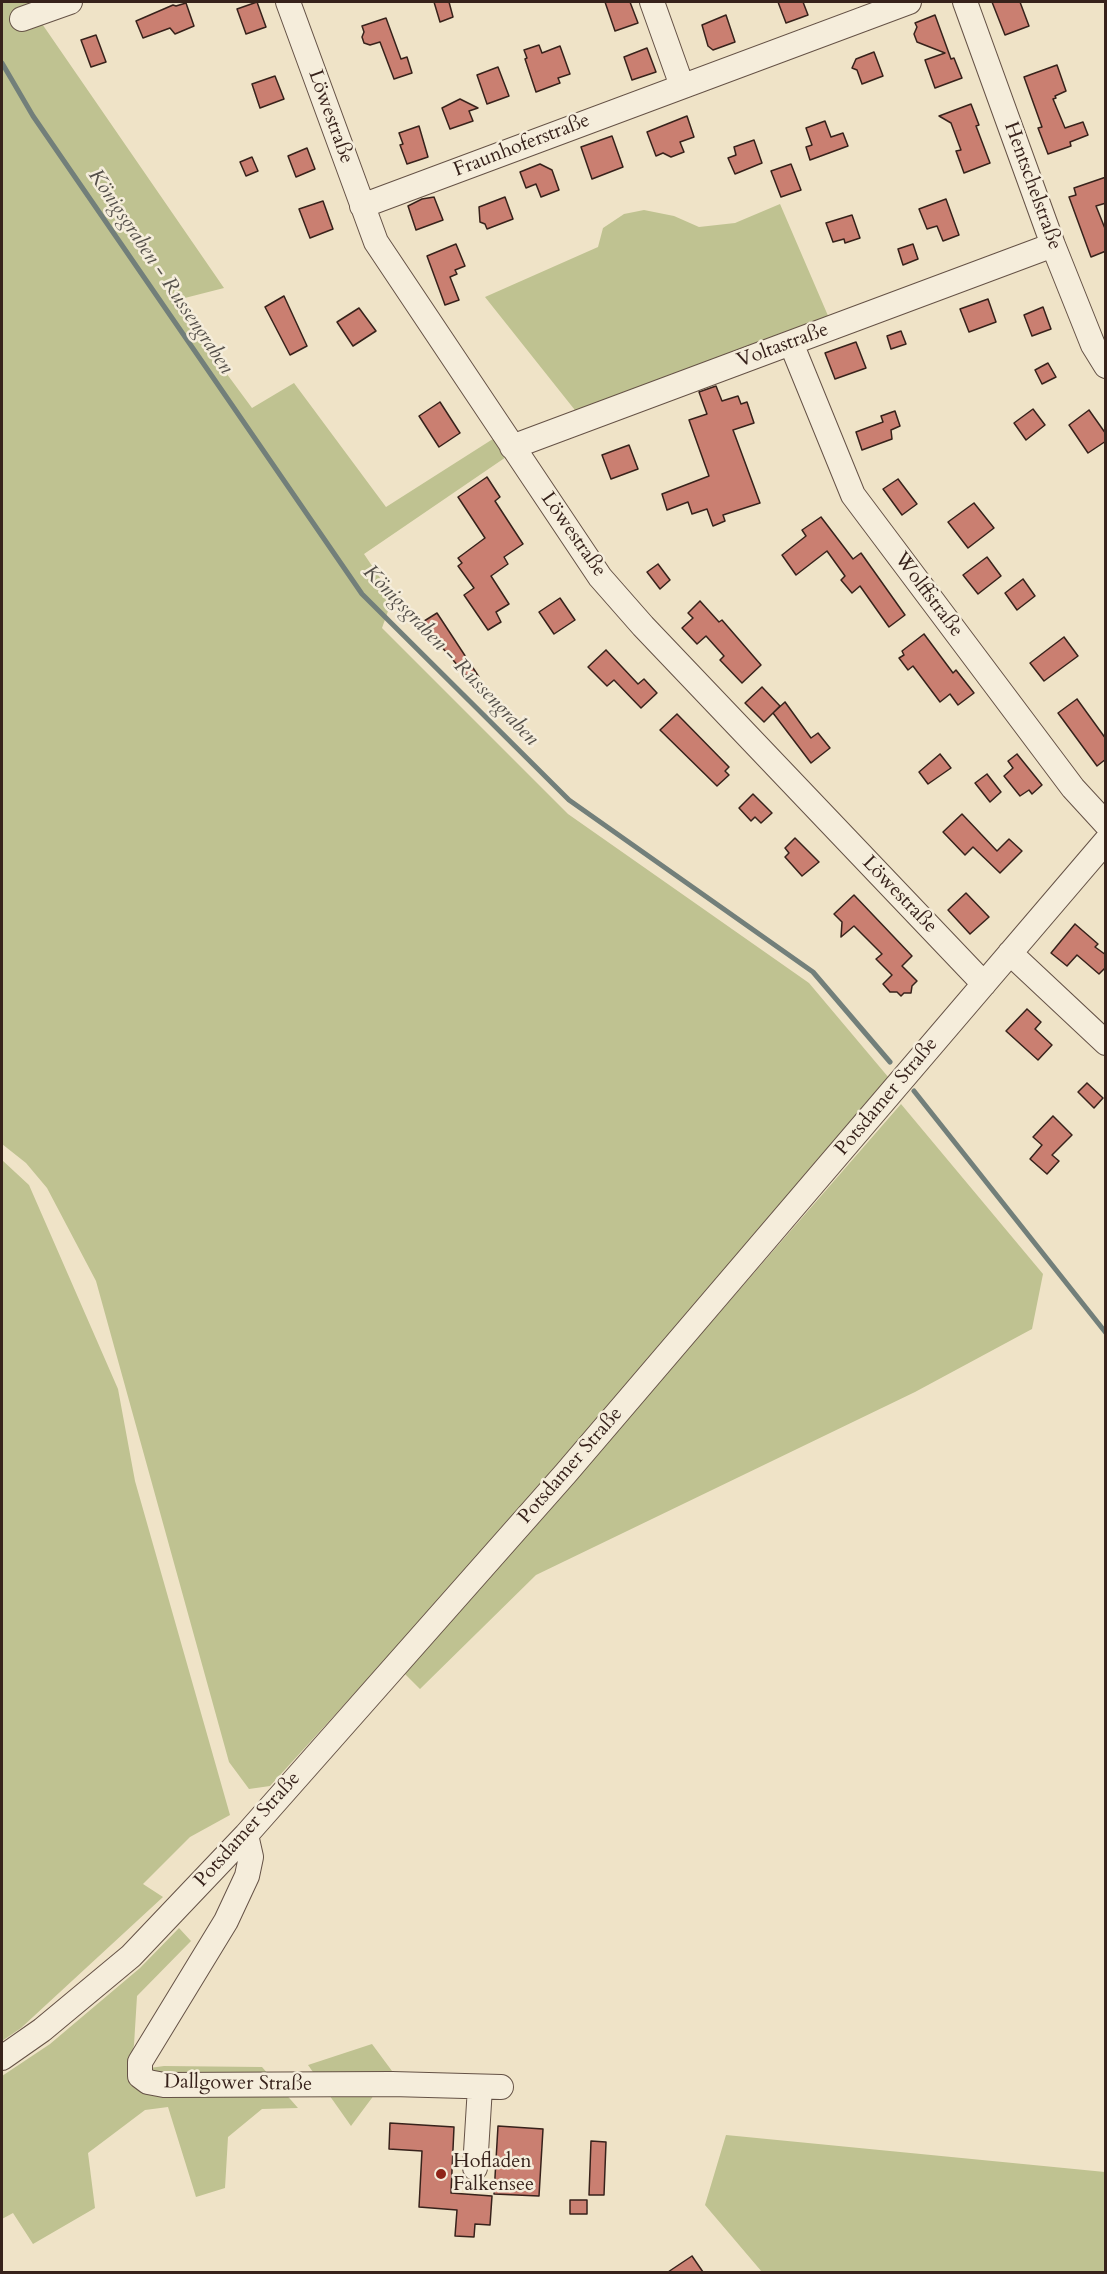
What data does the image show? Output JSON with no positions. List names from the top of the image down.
{
  "streets": {
    "street": [
      "Löwestraße",
      "Fraunhoferstraße",
      "Hentschelstraße",
      "Voltastraße",
      "Wolffstraße",
      "Potsdamer Straße",
      "Dallgower Straße"
    ]
  },
  "crossings": [
    ["Löwestraße", "Fraunhoferstraße"],
    ["Löwestraße", "Voltastraße"],
    ["Löwestraße", "Potsdamer Straße"],
    ["Hentschelstraße", "Voltastraße"],
    ["Voltastraße", "Wolffstraße"],
    ["Potsdamer Straße", "Dallgower Straße"]
  ],
  "water": ["Königsgraben - Russengraben"],
  "places": ["Hofladen Falkensee"]
}
